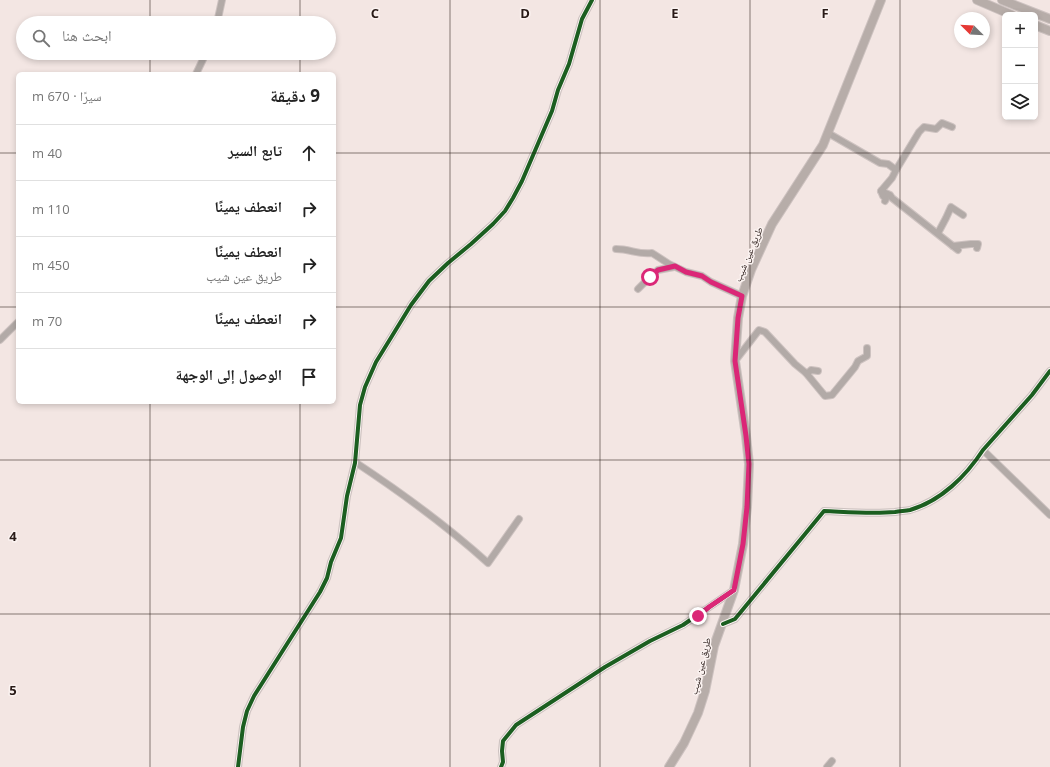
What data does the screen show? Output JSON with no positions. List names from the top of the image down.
{
  "streets": {
    "main road": ["طريق عين شيب"]
  },
  "north": "top left",
  "page": {
    "map_buttons": ["+", "−"],
    "search": "ابحث هنا",
    "heading": ["9 دقيقة", "سيرًا · 670 m"],
    "list": [
      ["تابع السير", "40 m"],
      ["انعطف يمينًا", "110 m"],
      ["انعطف يمينًا", "طريق عين شيب", "450 m"],
      ["انعطف يمينًا", "70 m"],
      "الوصول إلى الوجهة"
    ]
  },
  "grid": {
    "columns": [
      "C",
      "D",
      "E",
      "F"
    ],
    "rows": ["4", "5"]
  }
}
